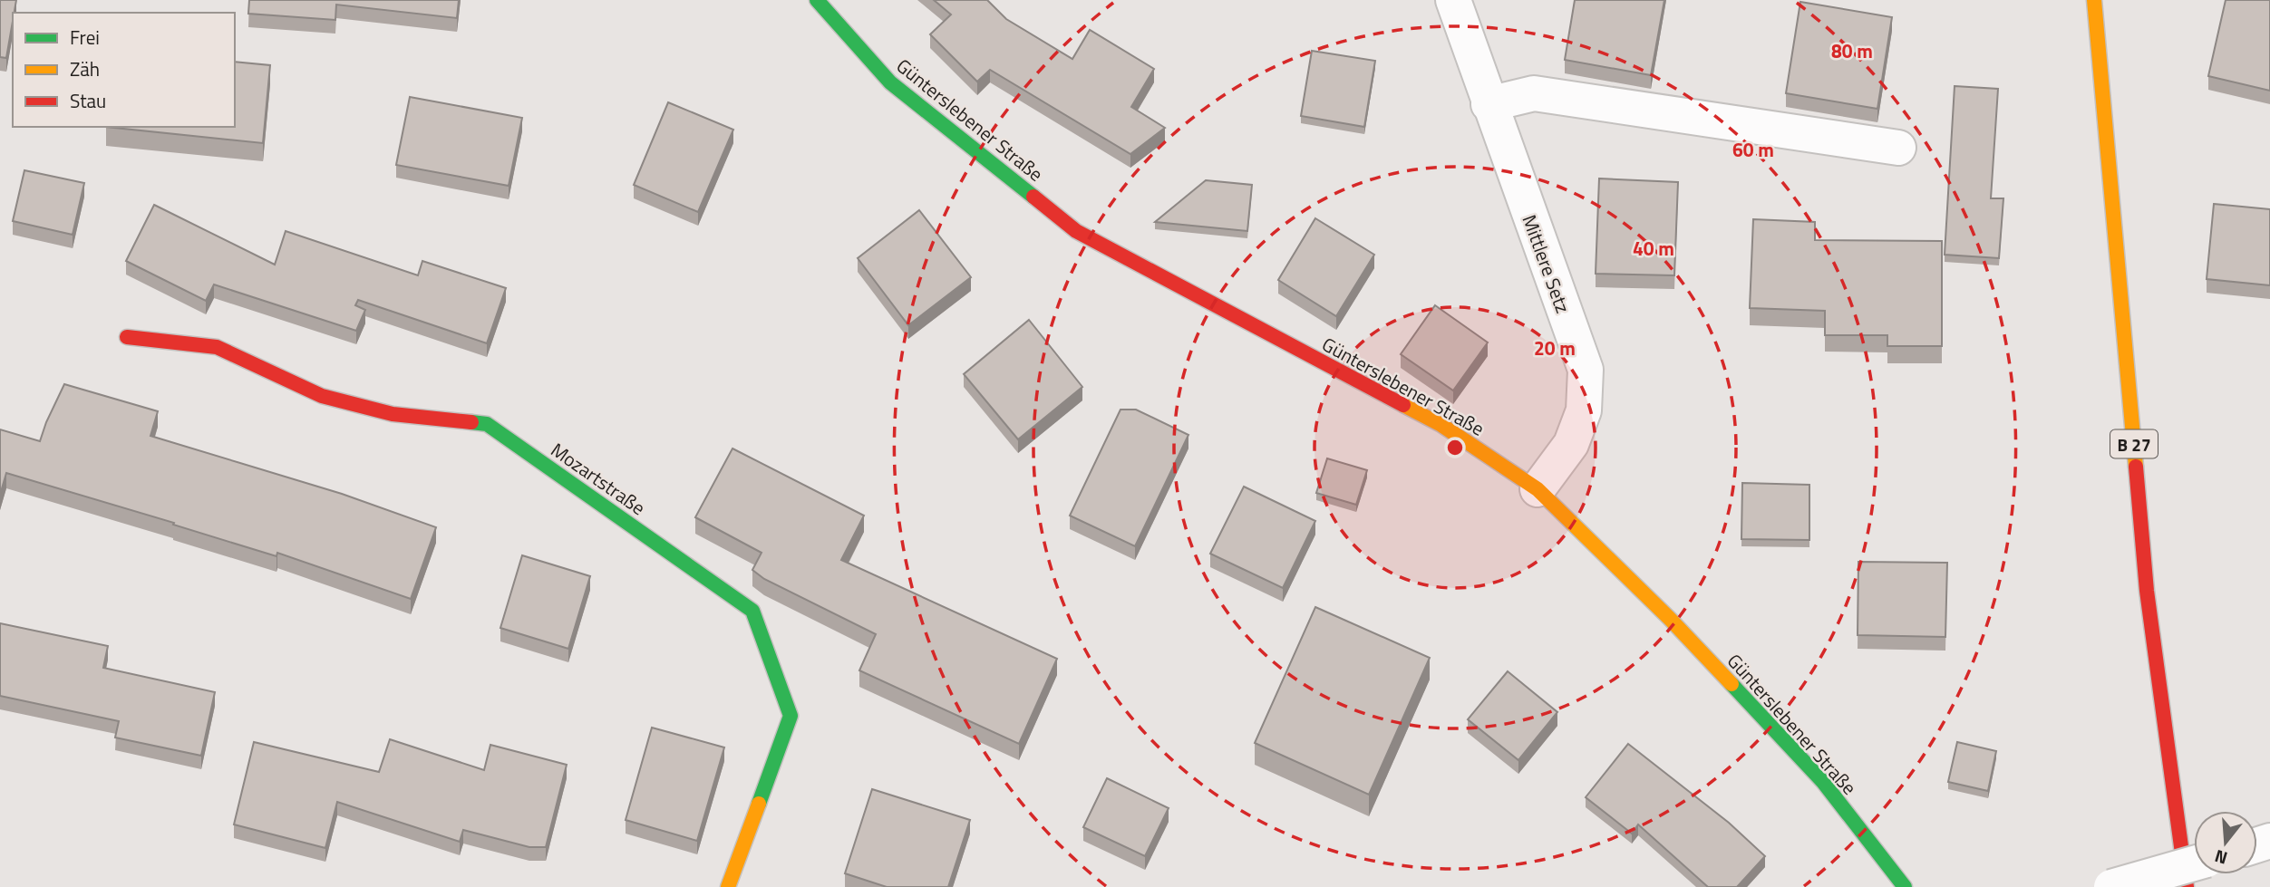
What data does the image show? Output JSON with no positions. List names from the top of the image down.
{
  "streets": {
    "street": [
      "Günterslebener Straße",
      "Mittlere Setz",
      "B 27",
      "Mozartstraße"
    ]
  },
  "crossings": [
    ["Günterslebener Straße", "Mittlere Setz"]
  ],
  "legend": ["Frei", "Zäh", "Stau"],
  "north": "bottom",
  "rings": [
    "80 m",
    "60 m",
    "40 m",
    "20 m"
  ]
}
